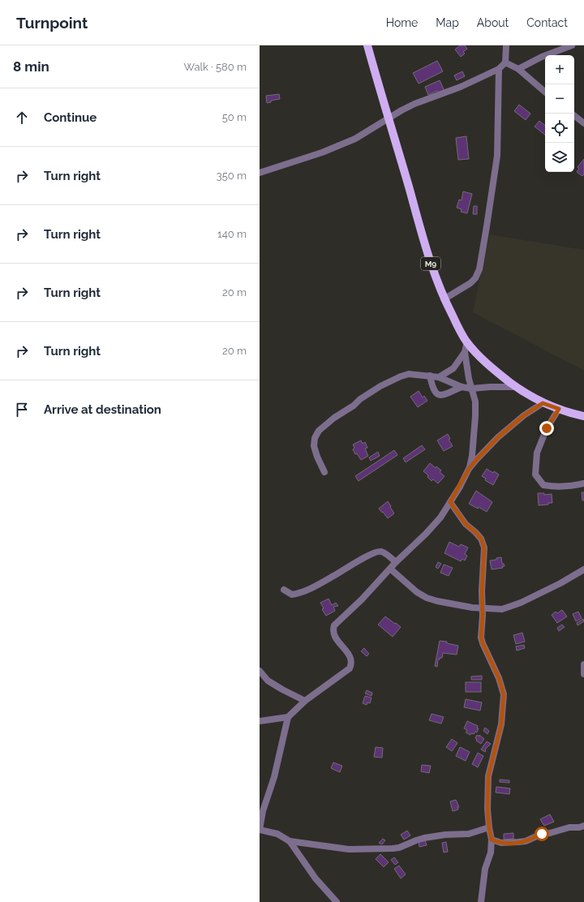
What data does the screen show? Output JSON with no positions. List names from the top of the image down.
{
  "streets": {
    "main road": ["M9"]
  },
  "page": {
    "header": "Turnpoint",
    "nav": [
      "Home",
      "Map",
      "About",
      "Contact"
    ],
    "heading": ["8 min", "Walk · 580 m"],
    "map_buttons": ["+", "−"],
    "list": [
      ["Continue", "50 m"],
      ["Turn right", "350 m"],
      ["Turn right", "140 m"],
      ["Turn right", "20 m"],
      ["Turn right", "20 m"],
      "Arrive at destination"
    ]
  }
}
